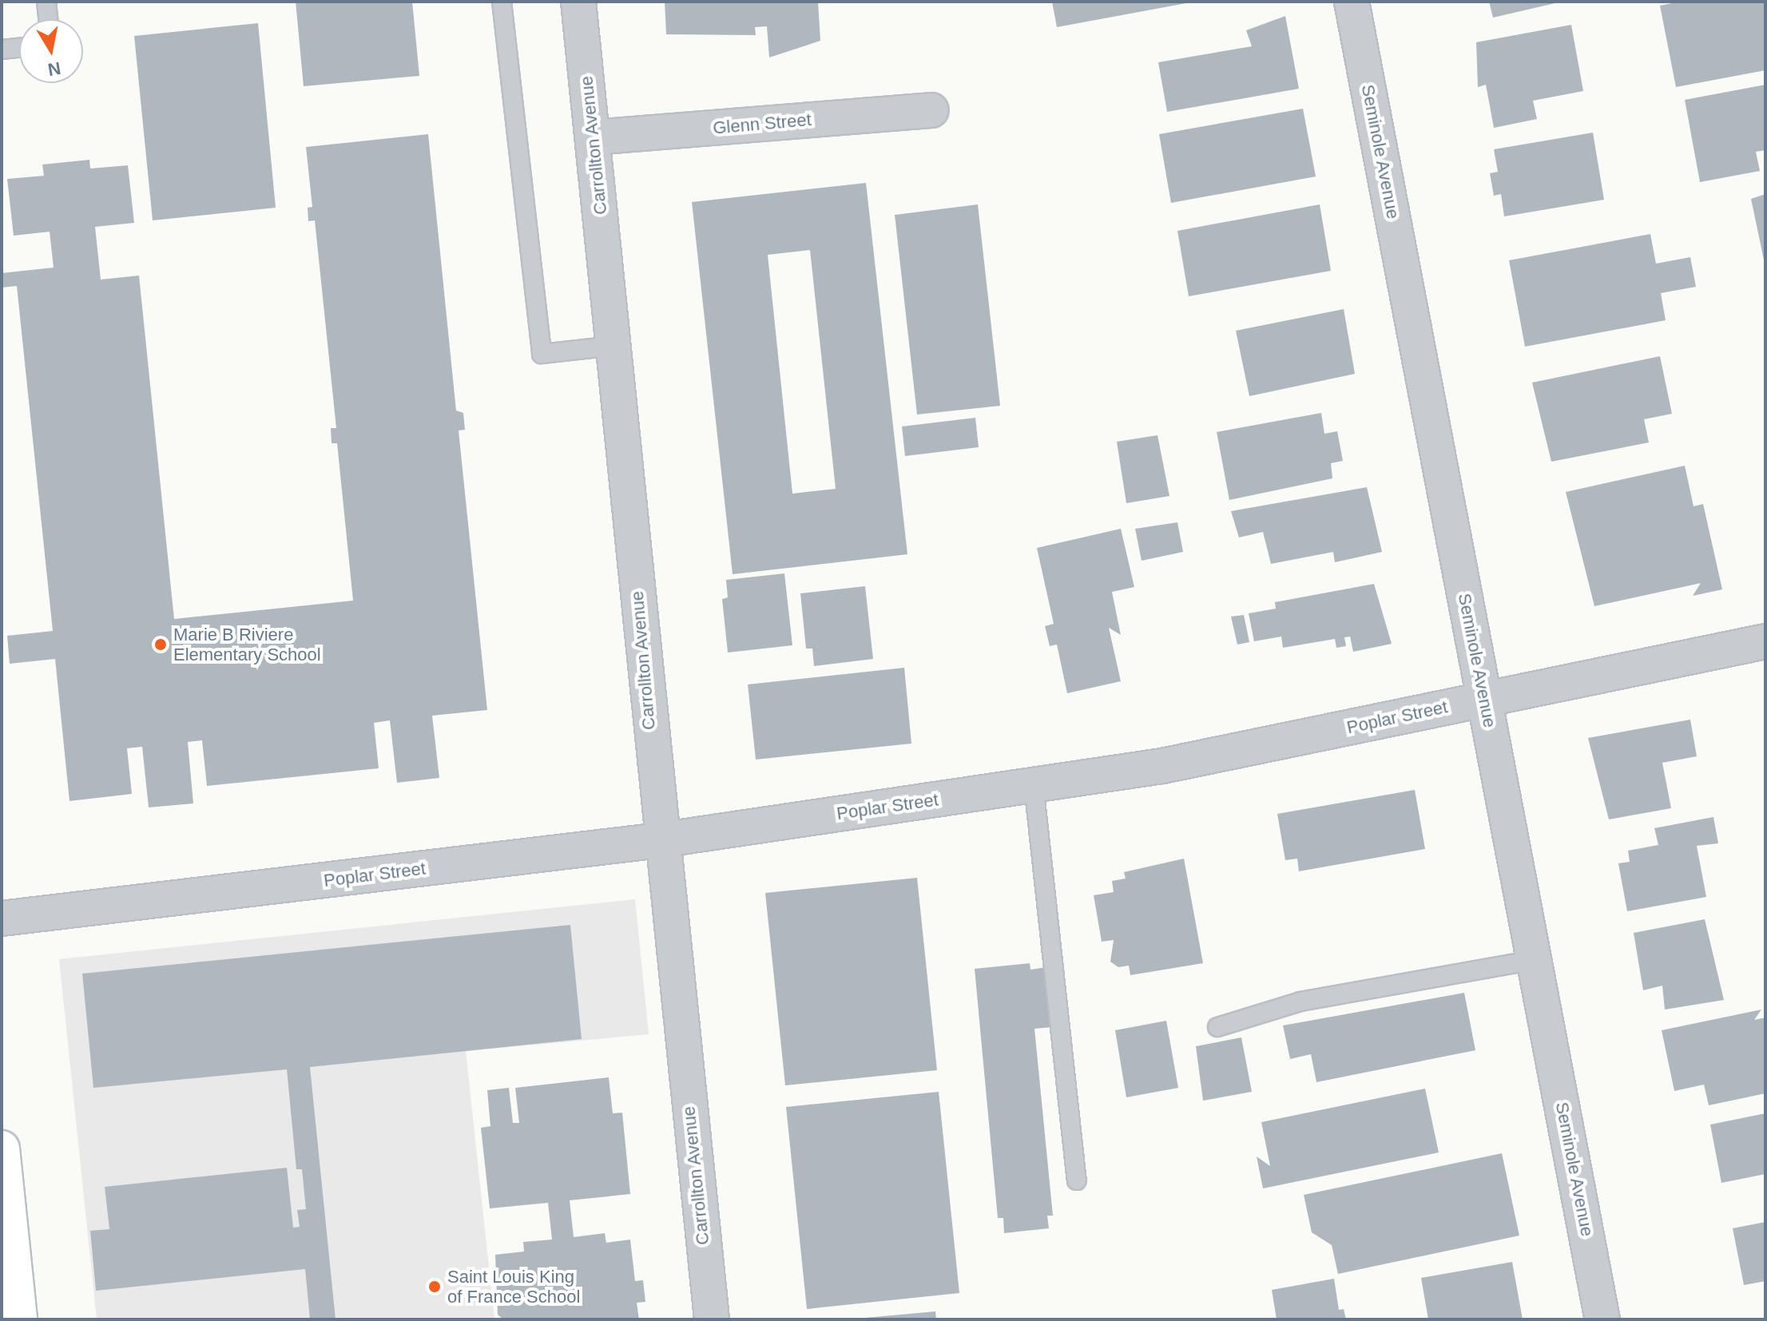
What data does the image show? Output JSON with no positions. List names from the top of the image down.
{
  "streets": {
    "street": [
      "Glenn Street",
      "Carrollton Avenue",
      "Seminole Avenue",
      "Poplar Street"
    ]
  },
  "crossings": [
    ["Glenn Street", "Carrollton Avenue"],
    ["Carrollton Avenue", "Poplar Street"],
    ["Seminole Avenue", "Poplar Street"]
  ],
  "places": ["Marie B Riviere Elementary School", "Saint Louis King of France School"],
  "north": "bottom"
}
